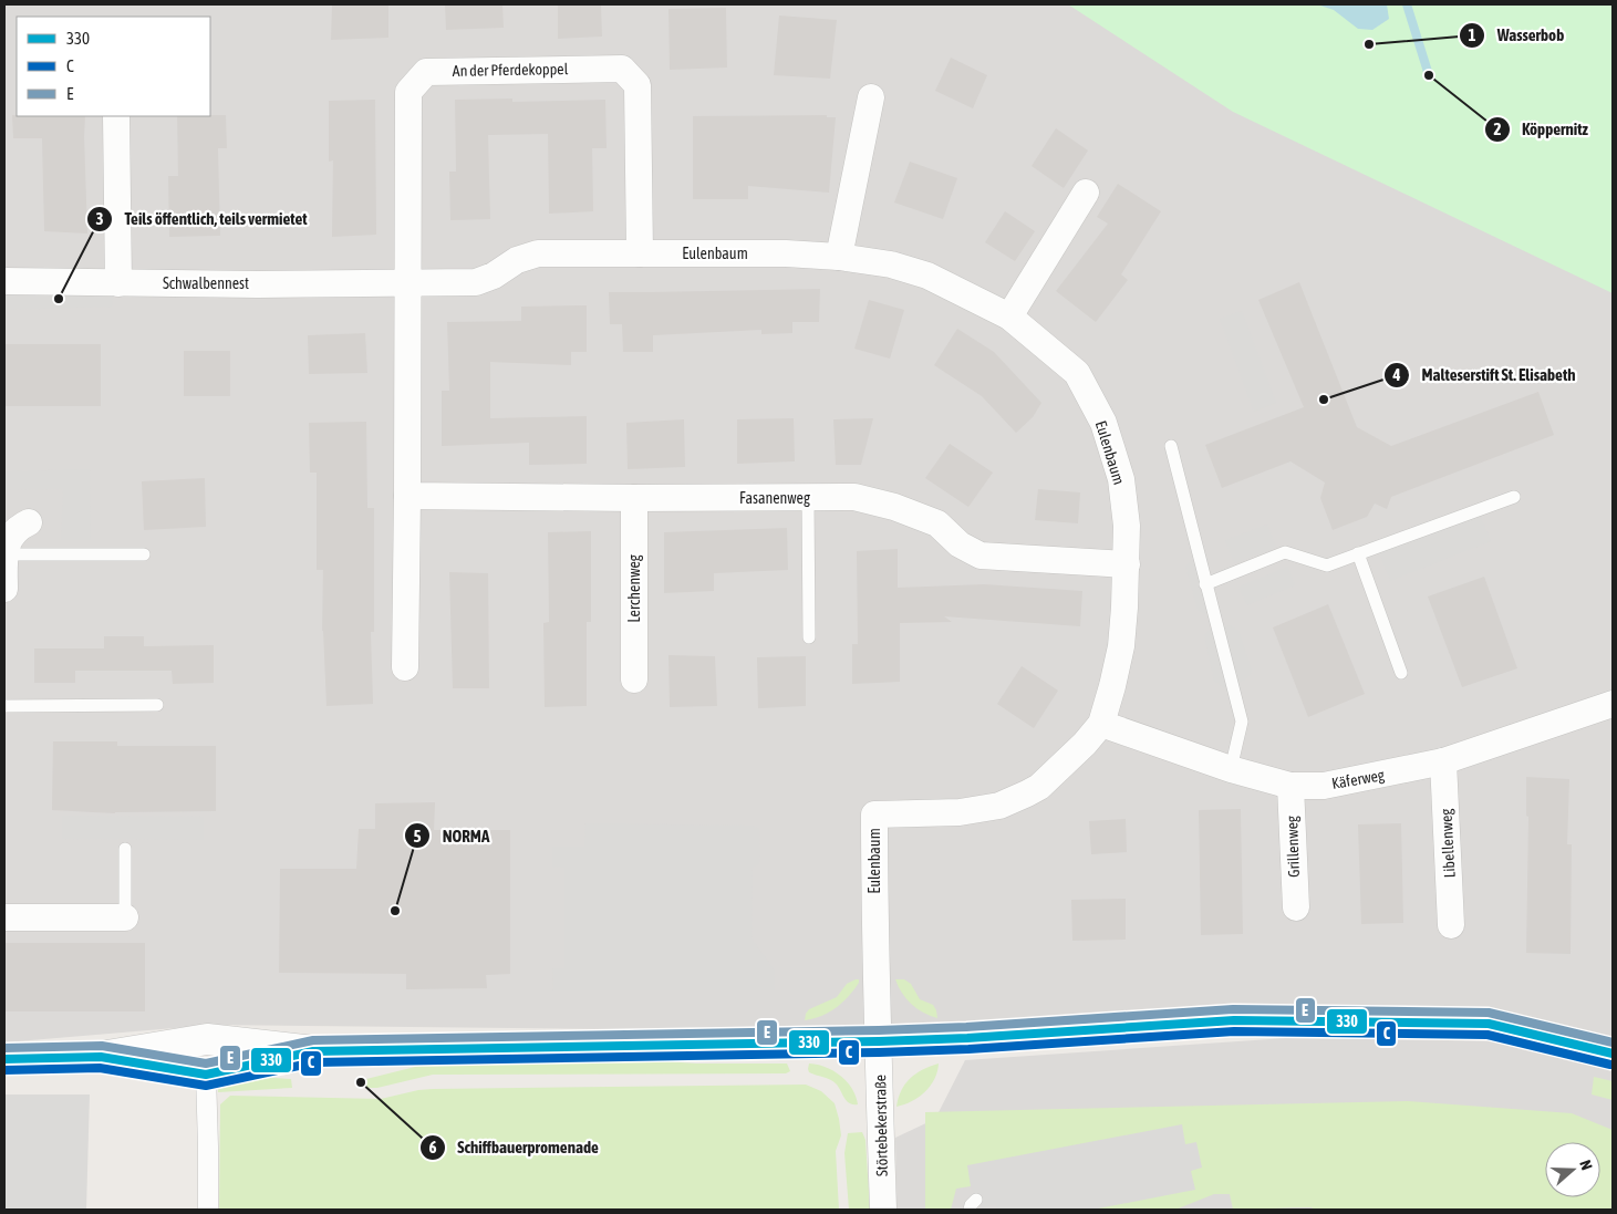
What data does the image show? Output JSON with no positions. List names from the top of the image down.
{
  "streets": {
    "street": [
      "An der Pferdekoppel",
      "Eulenbaum",
      "Schwalbennest",
      "Fasanenweg",
      "Lerchenweg",
      "Käferweg",
      "Libellenweg",
      "Grillenweg",
      "Störtebekerstraße"
    ]
  },
  "crossings": [
    ["An der Pferdekoppel", "Eulenbaum"],
    ["An der Pferdekoppel", "Schwalbennest"],
    ["Eulenbaum", "Schwalbennest"],
    ["Eulenbaum", "Fasanenweg"],
    ["Eulenbaum", "Käferweg"],
    ["Eulenbaum", "Störtebekerstraße"],
    ["Fasanenweg", "Lerchenweg"],
    ["Käferweg", "Libellenweg"],
    ["Käferweg", "Grillenweg"]
  ],
  "places": [
    "Wasserbob",
    "Köppernitz",
    "Teils öffentlich, teils vermietet",
    "Malteserstift St. Elisabeth",
    "NORMA",
    "Schiffbauerpromenade"
  ],
  "lines": ["transit line E", "transit line 330", "transit line C"],
  "legend": ["330", "C", "E"],
  "north": "right"
}
